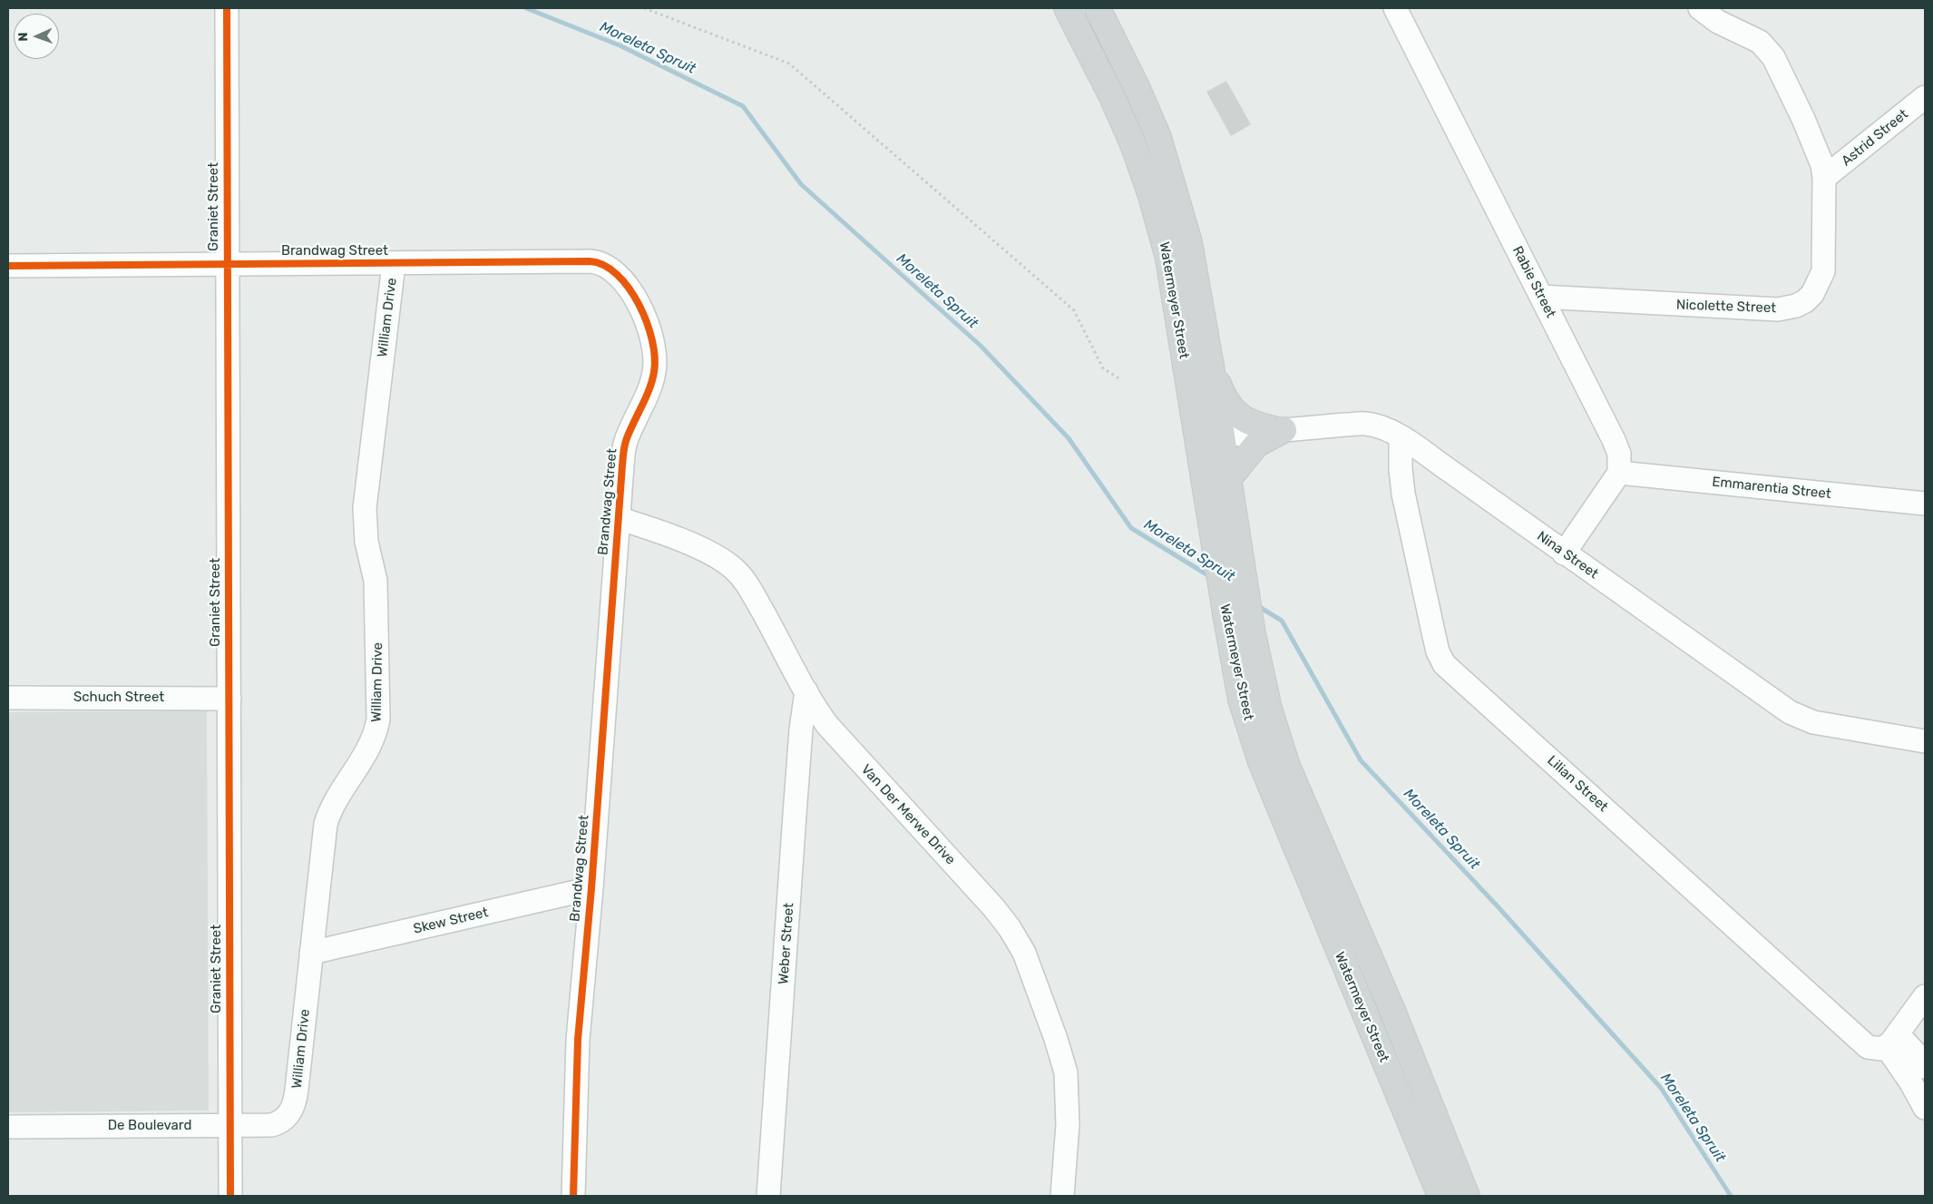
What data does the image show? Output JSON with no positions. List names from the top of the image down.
{
  "streets": {
    "main road": ["Watermeyer Street"],
    "street": [
      "Astrid Street",
      "Graniet Street",
      "Brandwag Street",
      "Rabie Street",
      "Nicolette Street",
      "William Drive",
      "Emmarentia Street",
      "Nina Street",
      "Schuch Street",
      "Lilian Street",
      "Van Der Merwe Drive",
      "Skew Street",
      "Weber Street",
      "De Boulevard"
    ]
  },
  "crossings": [
    ["Astrid Street", "Nicolette Street"],
    ["Graniet Street", "Brandwag Street"],
    ["Graniet Street", "Schuch Street"],
    ["Graniet Street", "De Boulevard"],
    ["Brandwag Street", "William Drive"],
    ["Brandwag Street", "Van Der Merwe Drive"],
    ["Brandwag Street", "Skew Street"],
    ["Rabie Street", "Nicolette Street"],
    ["Rabie Street", "Emmarentia Street"],
    ["Watermeyer Street", "Nina Street"],
    ["William Drive", "Skew Street"],
    ["William Drive", "De Boulevard"],
    ["Nina Street", "Lilian Street"],
    ["Van Der Merwe Drive", "Weber Street"]
  ],
  "water": ["Moreleta Spruit"],
  "north": "left"
}
